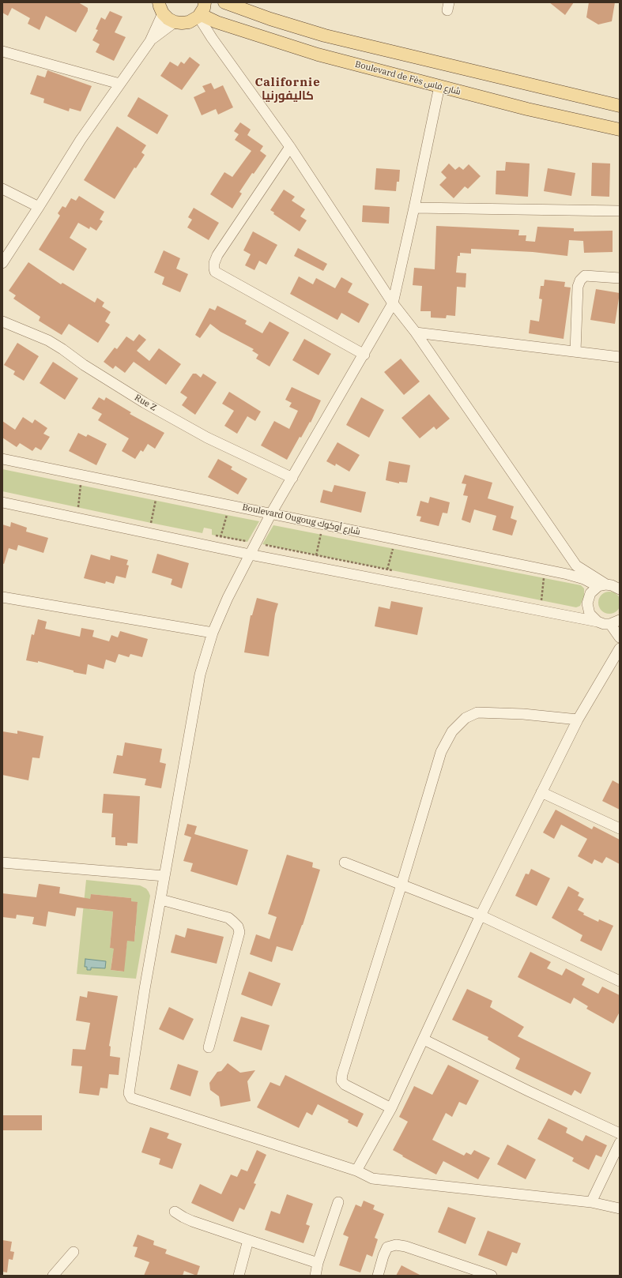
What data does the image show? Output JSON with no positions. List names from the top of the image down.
{
  "streets": {
    "main road": ["Boulevard de Fès شارع فاس"],
    "street": ["Rue Z", "Boulevard Ougoug شارع أوكوك"]
  },
  "districts": ["Californie كاليفورنيا"]
}
